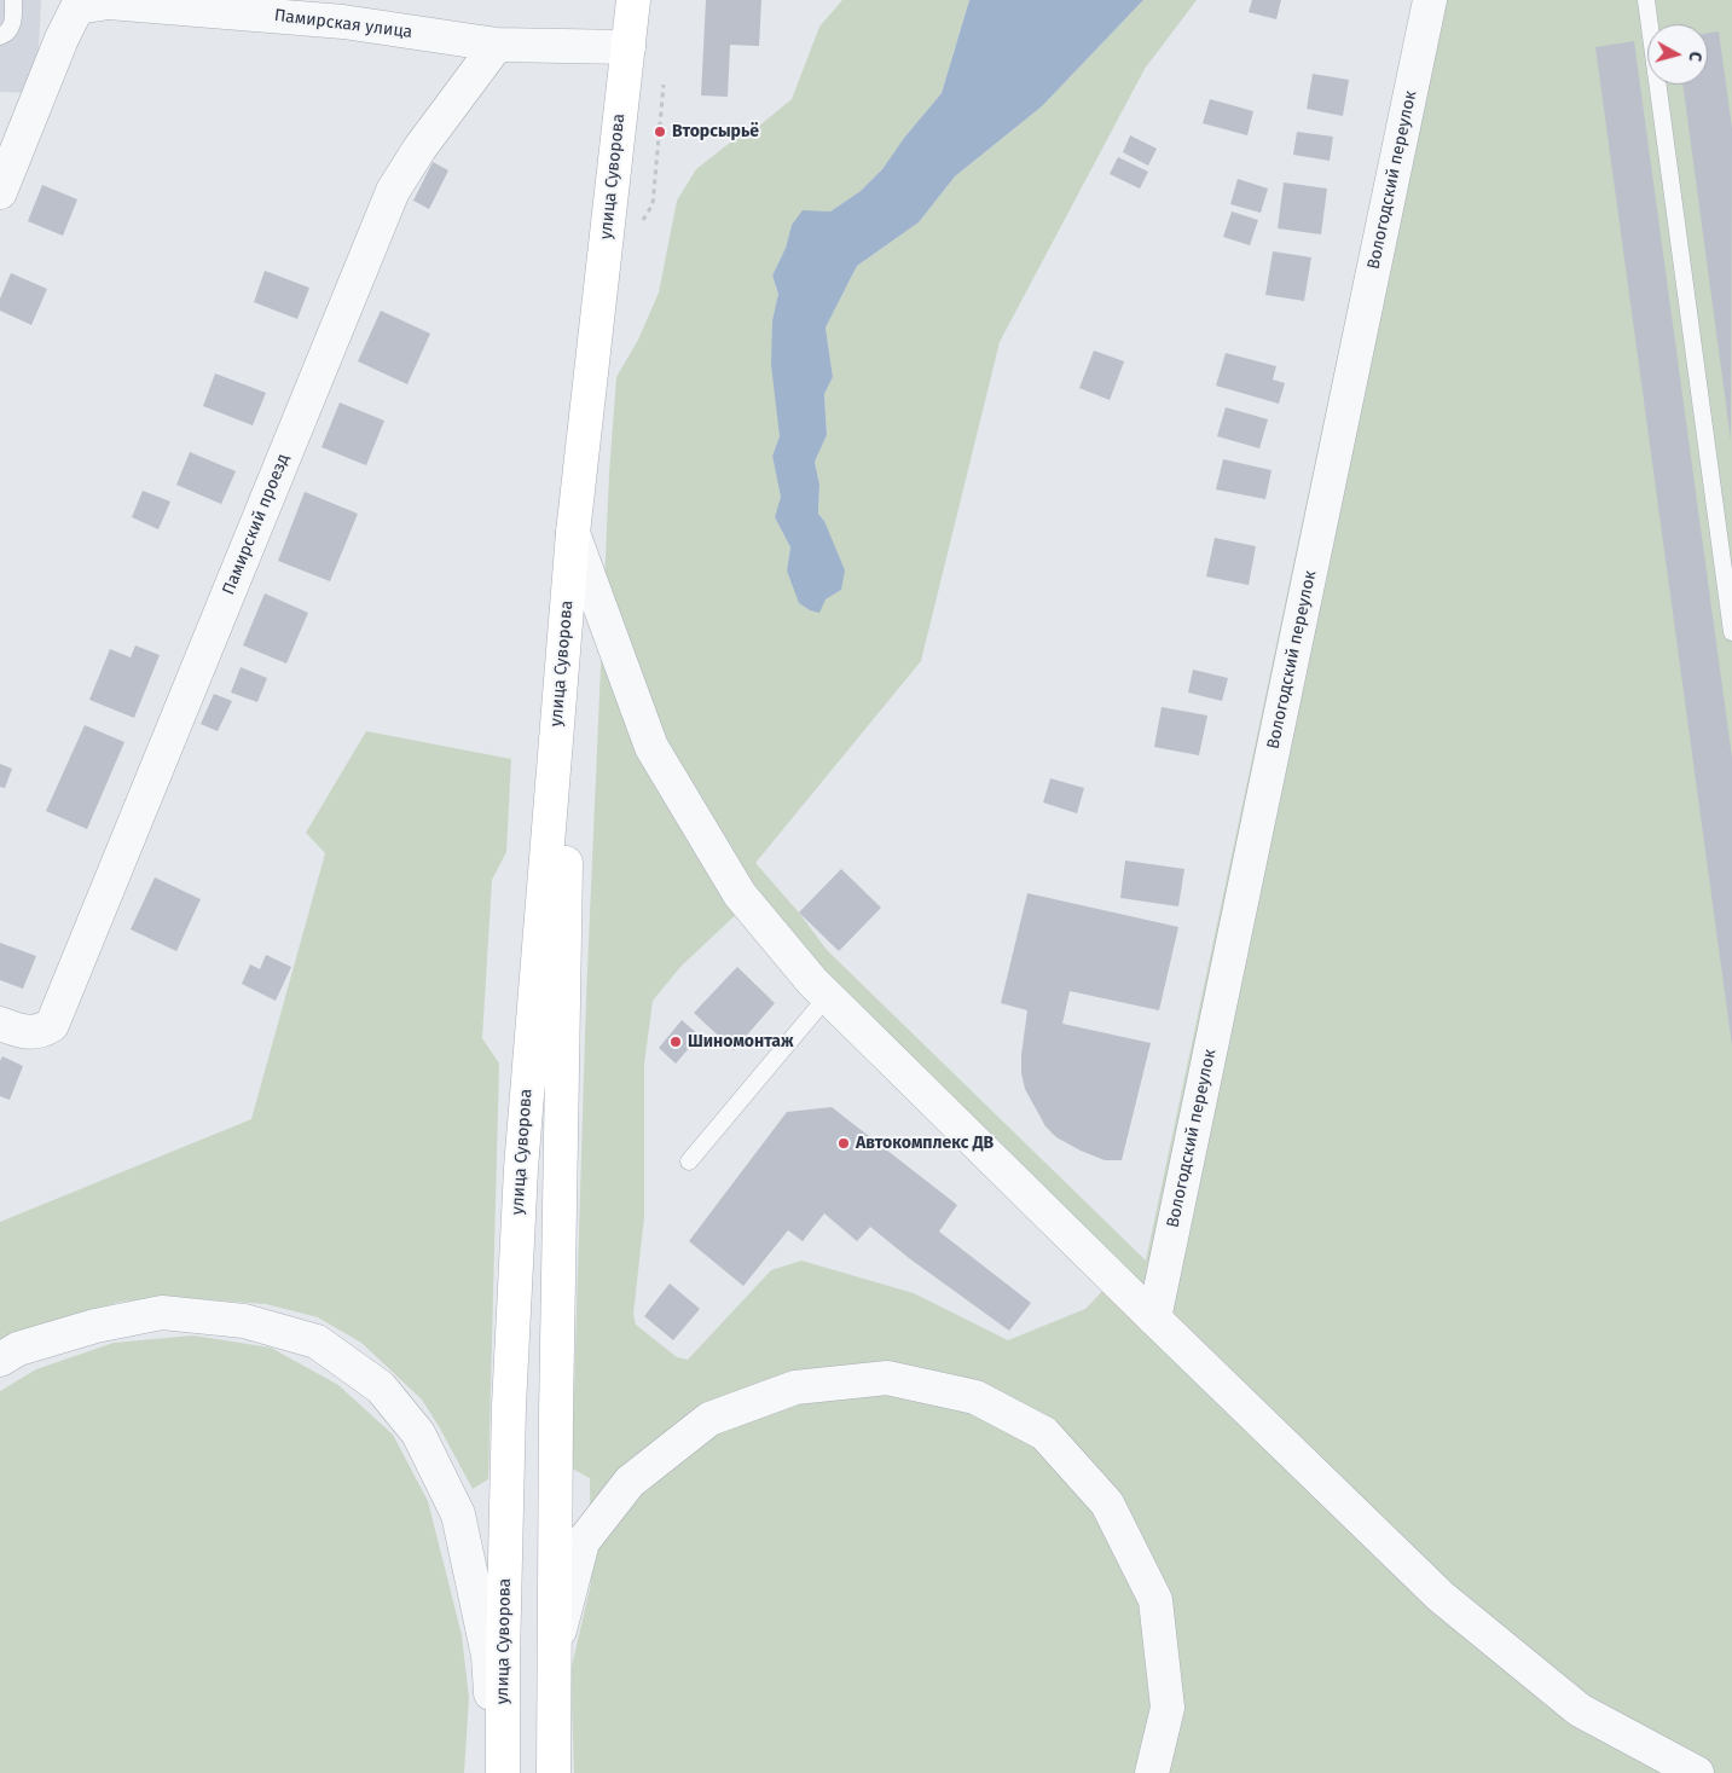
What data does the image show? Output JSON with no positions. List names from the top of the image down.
{
  "streets": {
    "main road": ["улица Суворова"],
    "street": ["Памирская улица", "Вологодский переулок", "Памирский проезд"]
  },
  "crossings": [
    ["Памирская улица", "улица Суворова"],
    ["Памирская улица", "Памирский проезд"]
  ],
  "places": ["Вторсырьё", "Шиномонтаж", "Автокомплекс ДВ"],
  "north": "right"
}
